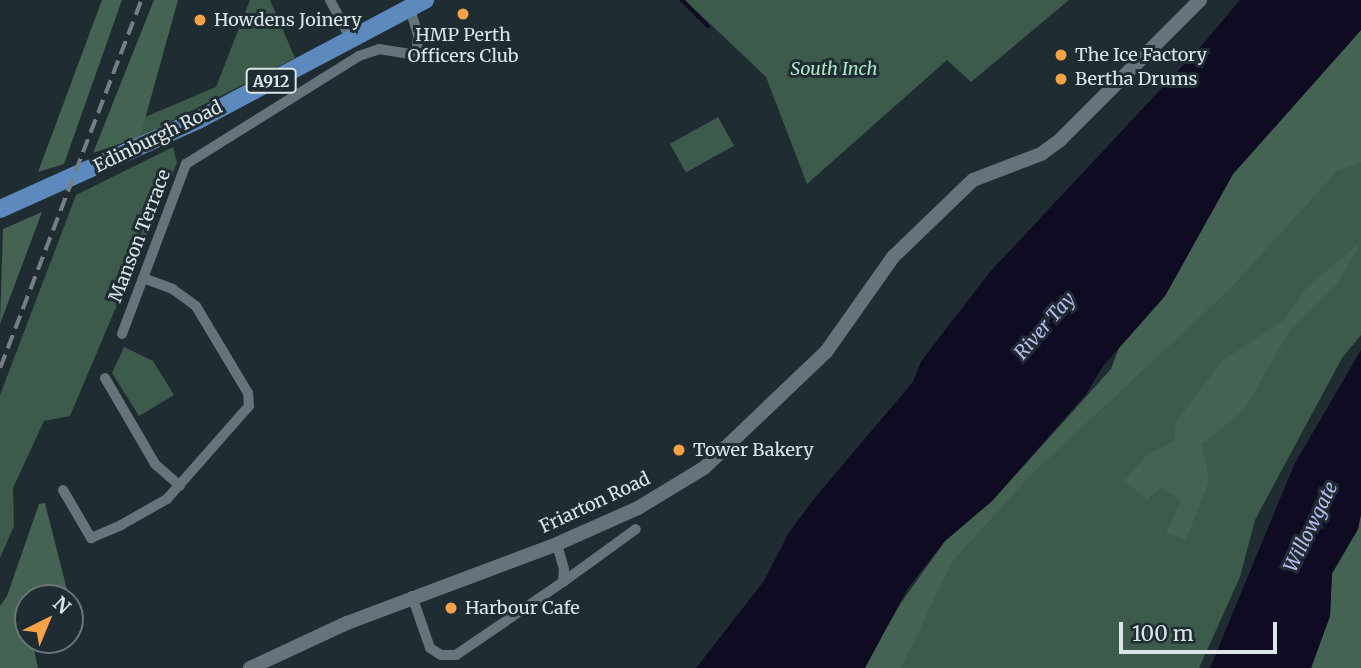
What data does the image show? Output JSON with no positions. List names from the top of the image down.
{
  "streets": {
    "main road": ["A912", "Edinburgh Road"],
    "street": ["Manson Terrace", "Friarton Road"]
  },
  "crossings": [
    ["Edinburgh Road", "Manson Terrace"]
  ],
  "water": ["River Tay", "Willowgate"],
  "parks": ["South Inch"],
  "places": [
    "HMP Perth Officers Club",
    "Howdens Joinery",
    "The Ice Factory",
    "Bertha Drums",
    "Tower Bakery",
    "Harbour Cafe"
  ],
  "scale_bar": "100 m",
  "north": "top right"
}
